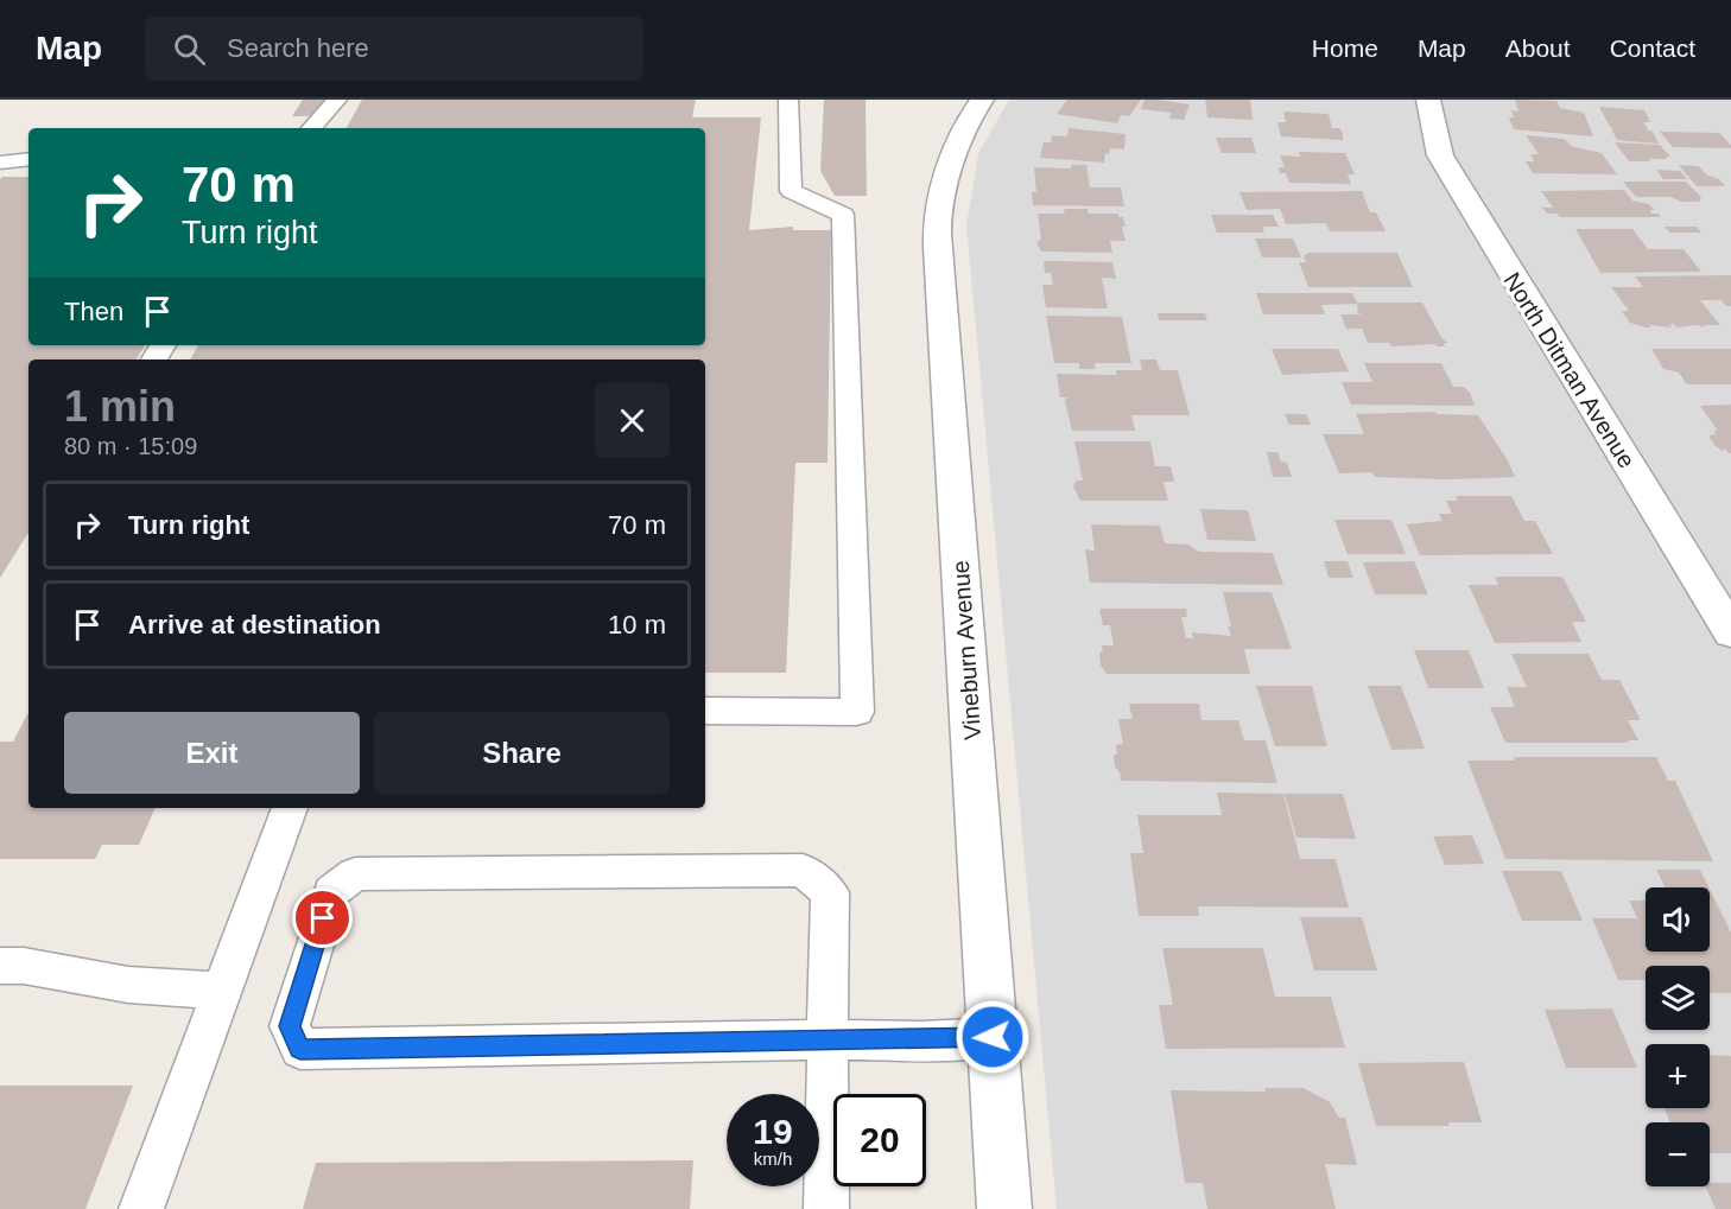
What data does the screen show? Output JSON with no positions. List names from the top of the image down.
{
  "streets": {
    "street": ["North Ditman Avenue", "Vineburn Avenue"]
  },
  "page": {
    "header": "Map",
    "search": "Search here",
    "nav": [
      "Home",
      "Map",
      "About",
      "Contact"
    ],
    "turn": ["70 m", "Turn right"],
    "then": "Then",
    "heading": ["1 min", "80 m · 15:09"],
    "list": [
      {
        "name": "Turn right",
        "value": "70 m"
      },
      {
        "name": "Arrive at destination",
        "value": "10 m"
      }
    ],
    "buttons": ["Exit", "Share"],
    "map_buttons": ["+", "−"],
    "speed": "19 km/h",
    "limit": "20"
  }
}
